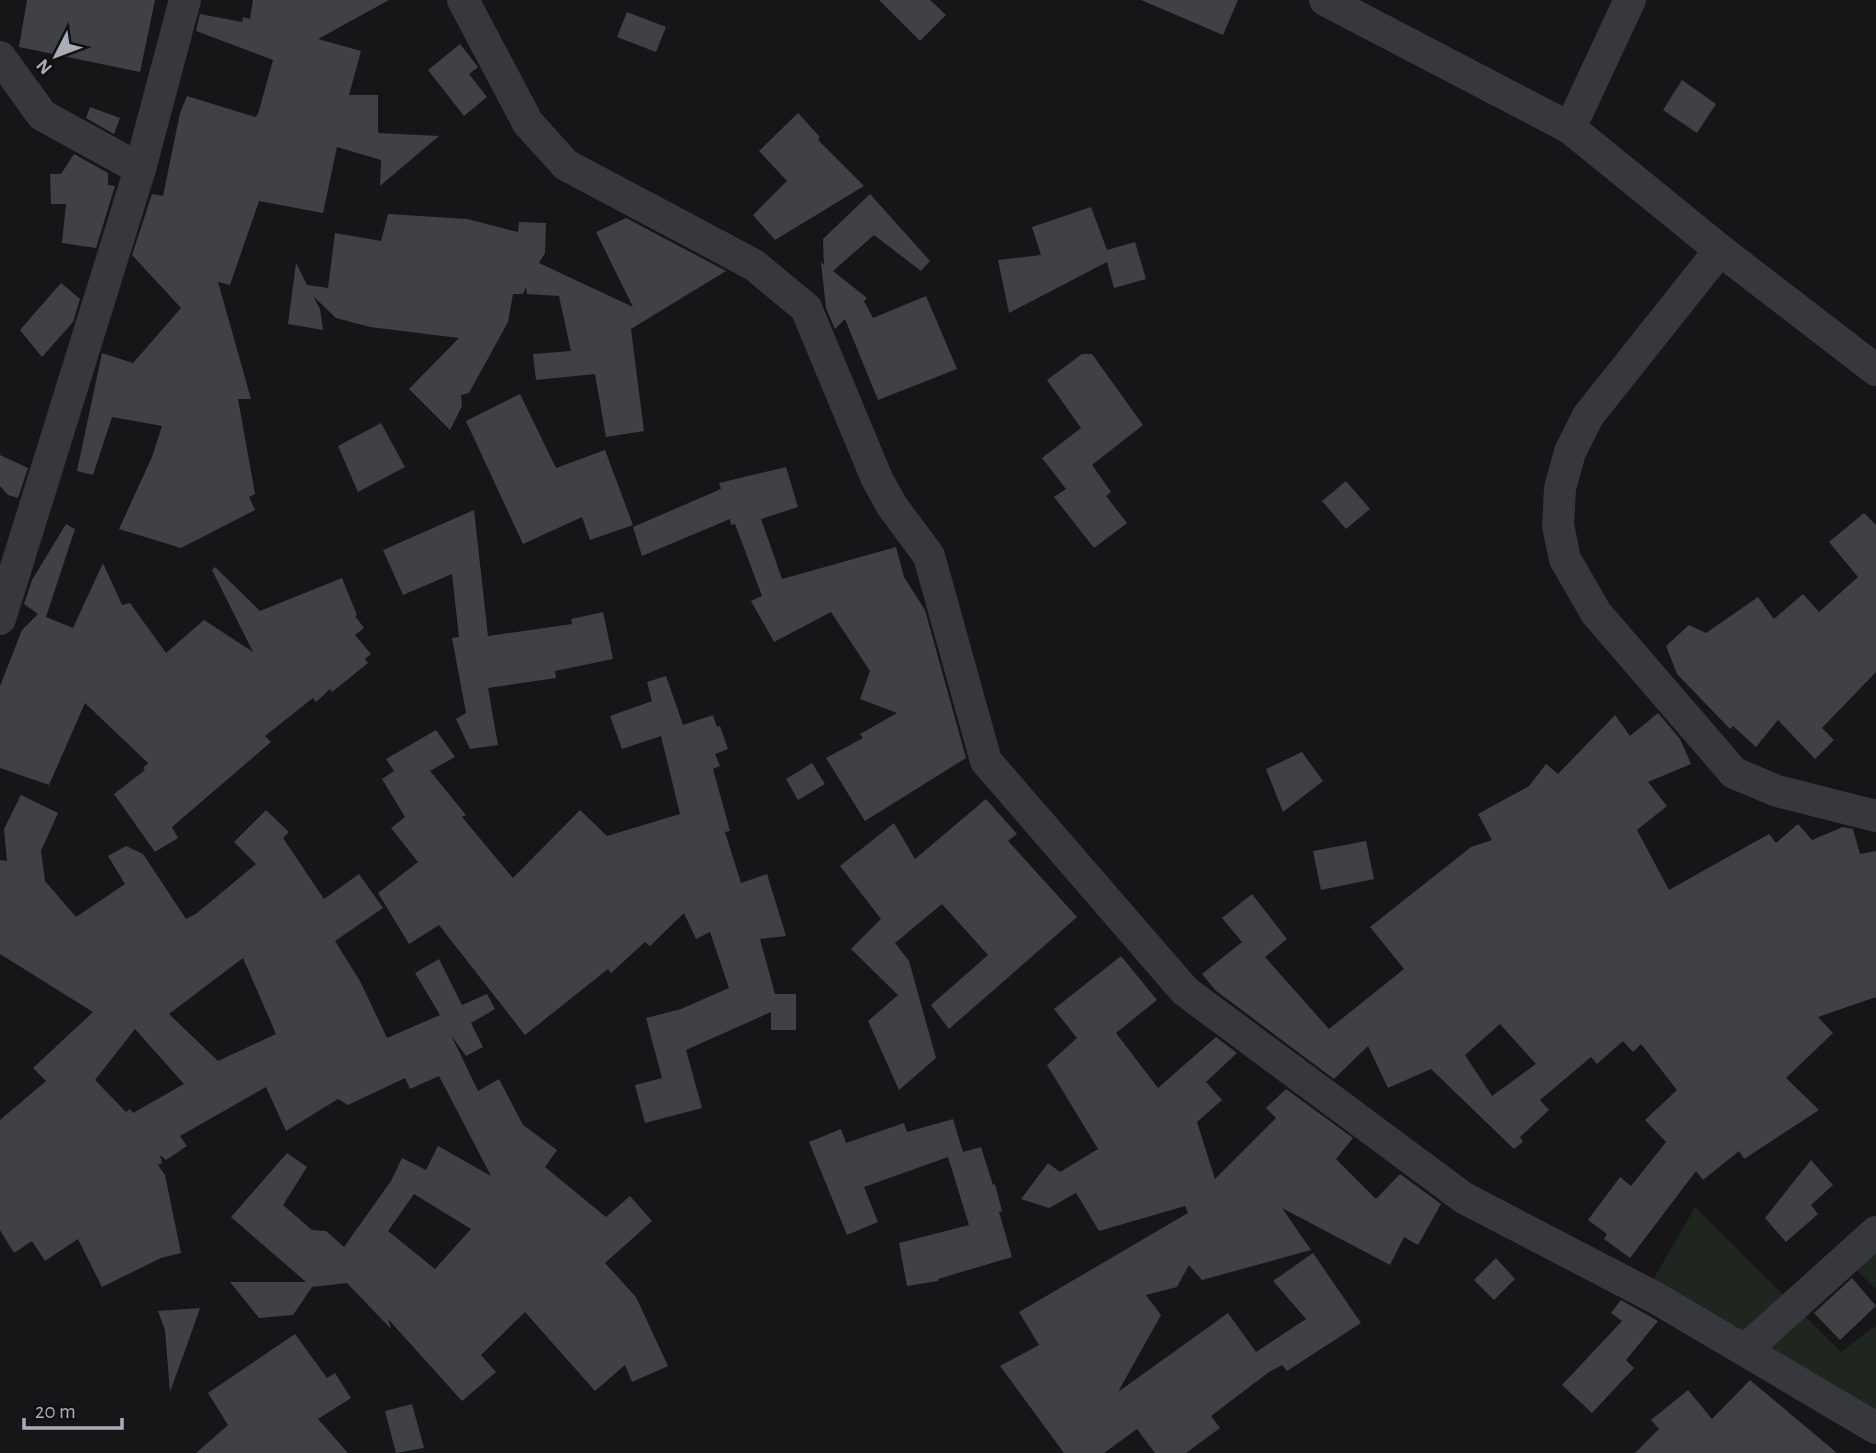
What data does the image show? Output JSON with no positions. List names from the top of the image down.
{
  "scale_bar": "20 m",
  "north": "bottom left"
}
